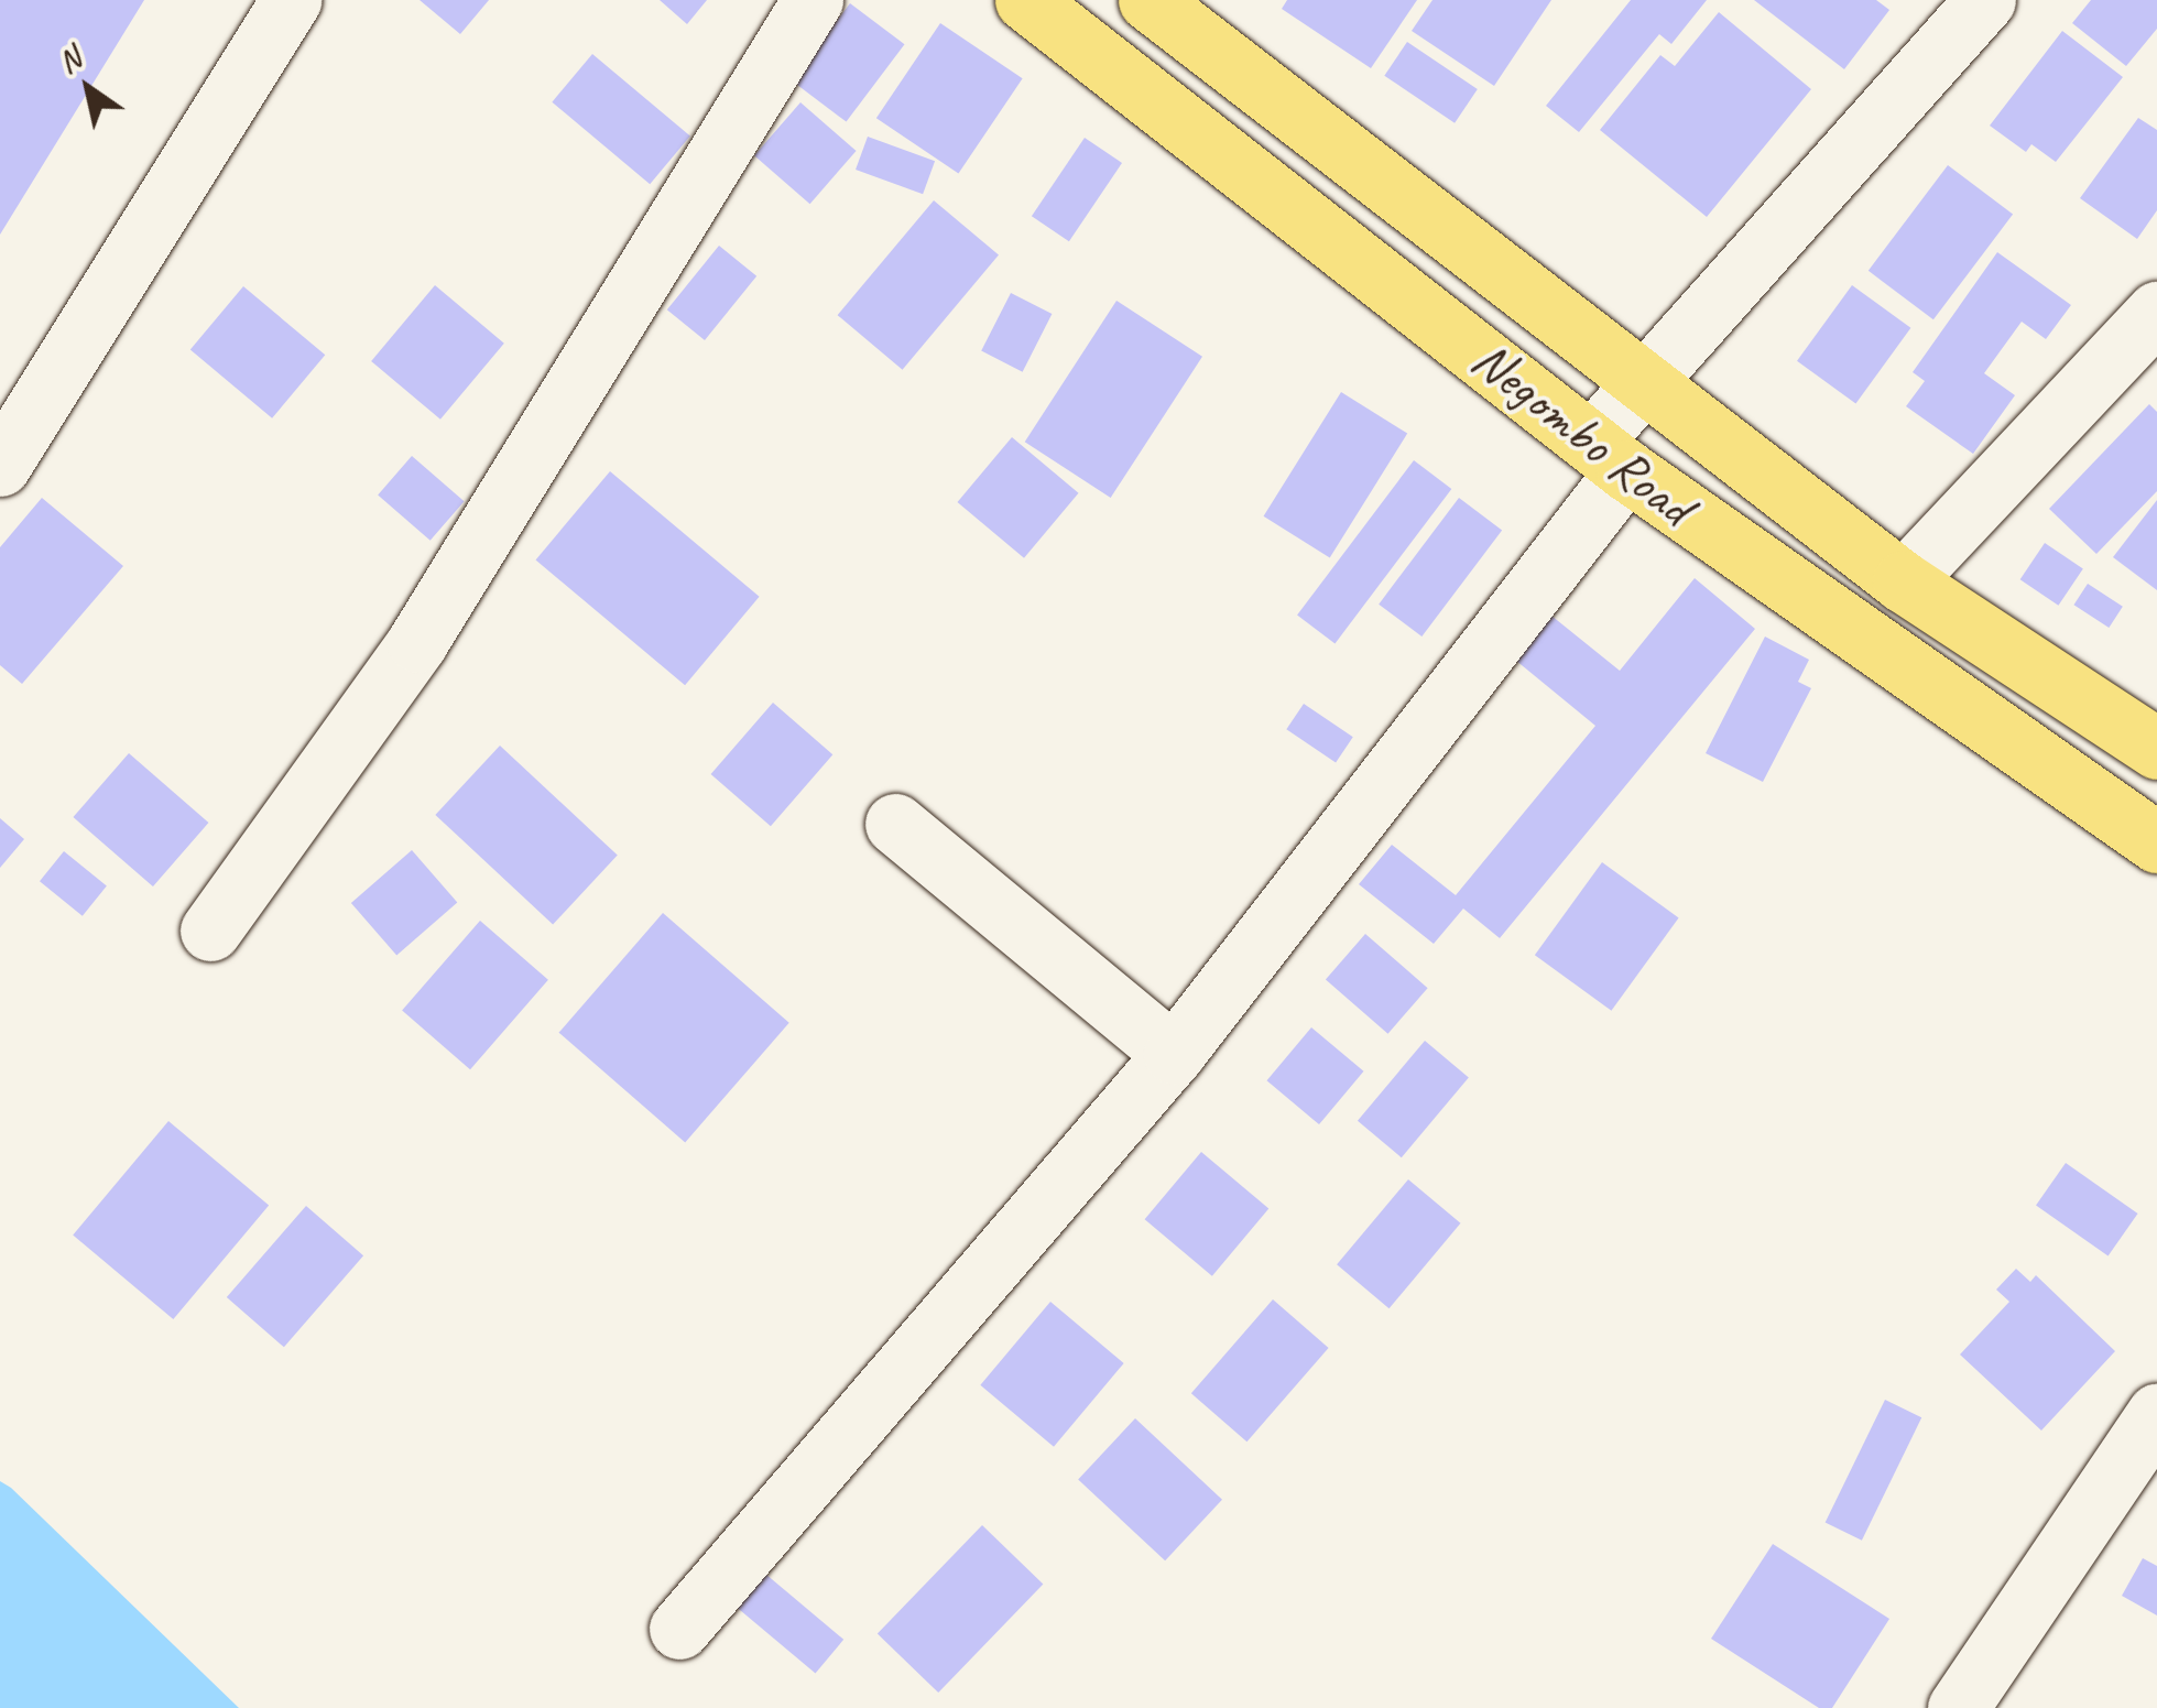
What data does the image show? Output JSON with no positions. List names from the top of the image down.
{
  "streets": {
    "highway": ["Negombo Road"]
  },
  "north": "top left"
}
